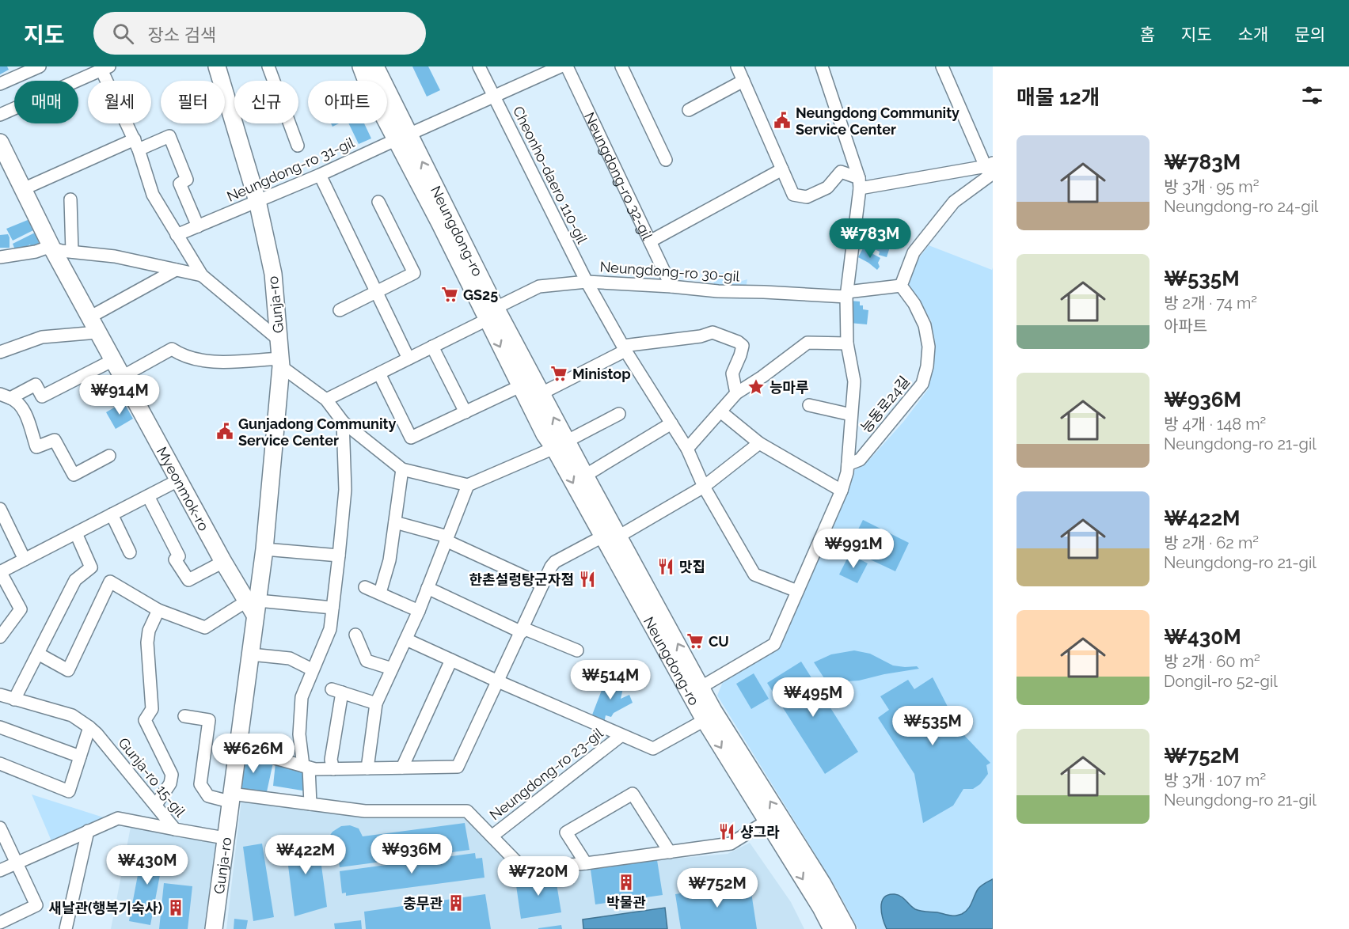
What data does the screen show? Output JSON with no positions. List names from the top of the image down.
{
  "streets": {
    "main road": ["Neungdong-ro", "Gunja-ro", "Myeonmok-ro"],
    "street": [
      "Neungdong-ro 31-gil",
      "Cheonho-daero 110-gil",
      "Neungdong-ro 32-gil",
      "Neungdong-ro 30-gil",
      "능동로24길",
      "Neungdong-ro 23-gil",
      "Gunja-ro 15-gil"
    ]
  },
  "crossings": [
    ["Neungdong-ro 31-gil", "Neungdong-ro"],
    ["Neungdong-ro 31-gil", "Gunja-ro"],
    ["Cheonho-daero 110-gil", "Neungdong-ro 30-gil"],
    ["Neungdong-ro 32-gil", "Neungdong-ro 30-gil"],
    ["Neungdong-ro", "Neungdong-ro 30-gil"],
    ["Neungdong-ro", "Neungdong-ro 23-gil"],
    ["Neungdong-ro 30-gil", "능동로24길"],
    ["Gunja-ro", "Myeonmok-ro"],
    ["Gunja-ro", "Gunja-ro 15-gil"]
  ],
  "places": {
    "public building": ["Neungdong Community Service Center", "Gunjadong Community Service Center"],
    "supermarket": ["GS25", "Ministop", "CU"],
    "place": ["능마루"],
    "restaurant": ["맛집", "한촌설렁탕군자점", "샹그라"],
    "building": ["박물관", "충무관", "새날관(행복기숙사)"]
  },
  "page": {
    "header": "지도",
    "search": "장소 검색",
    "nav": [
      "홈",
      "지도",
      "소개",
      "문의"
    ],
    "heading": "매물 12개",
    "chip": [
      "매매",
      "월세",
      "필터",
      "신규",
      "아파트"
    ],
    "list": [
      {
        "name": "₩783M",
        "note": "방 3개 · 95 m² · Neungdong-ro 24-gil"
      },
      {
        "name": "₩535M",
        "note": "방 2개 · 74 m² · 아파트"
      },
      {
        "name": "₩936M",
        "note": "방 4개 · 148 m² · Neungdong-ro 21-gil"
      },
      {
        "name": "₩422M",
        "note": "방 2개 · 62 m² · Neungdong-ro 21-gil"
      },
      {
        "name": "₩430M",
        "note": "방 2개 · 60 m² · Dongil-ro 52-gil"
      },
      {
        "name": "₩752M",
        "note": "방 3개 · 107 m² · Neungdong-ro 21-gil"
      }
    ],
    "price": [
      "₩783M",
      "₩914M",
      "₩991M",
      "₩514M",
      "₩495M",
      "₩535M",
      "₩626M",
      "₩936M",
      "₩422M",
      "₩430M",
      "₩720M",
      "₩752M"
    ]
  }
}
